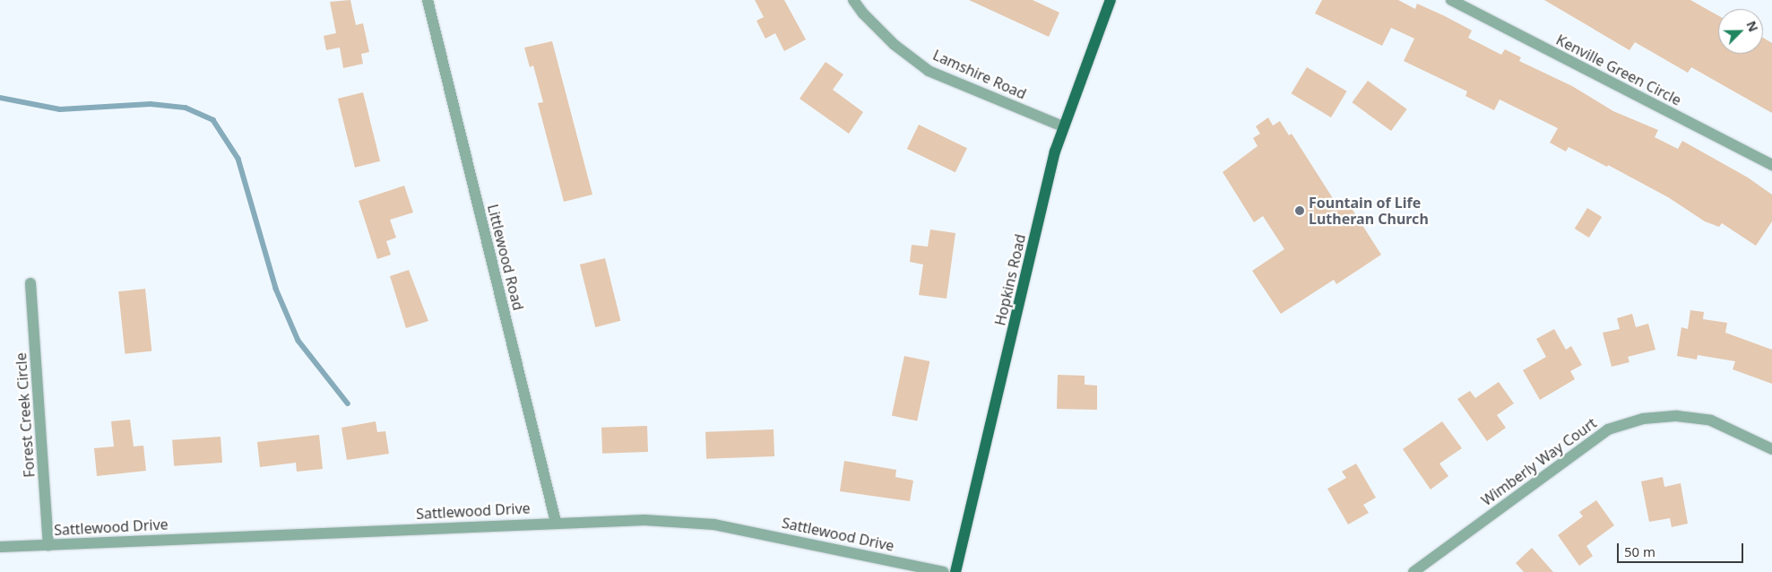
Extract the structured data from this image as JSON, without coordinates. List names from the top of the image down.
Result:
{
  "streets": {
    "main road": ["Hopkins Road"],
    "street": [
      "Kenville Green Circle",
      "Lamshire Road",
      "Littlewood Road",
      "Forest Creek Circle",
      "Wimberly Way Court",
      "Sattlewood Drive"
    ]
  },
  "crossings": [
    ["Lamshire Road", "Hopkins Road"],
    ["Littlewood Road", "Sattlewood Drive"],
    ["Forest Creek Circle", "Sattlewood Drive"]
  ],
  "places": ["Fountain of Life Lutheran Church"],
  "scale_bar": "50 m",
  "north": "top right"
}
